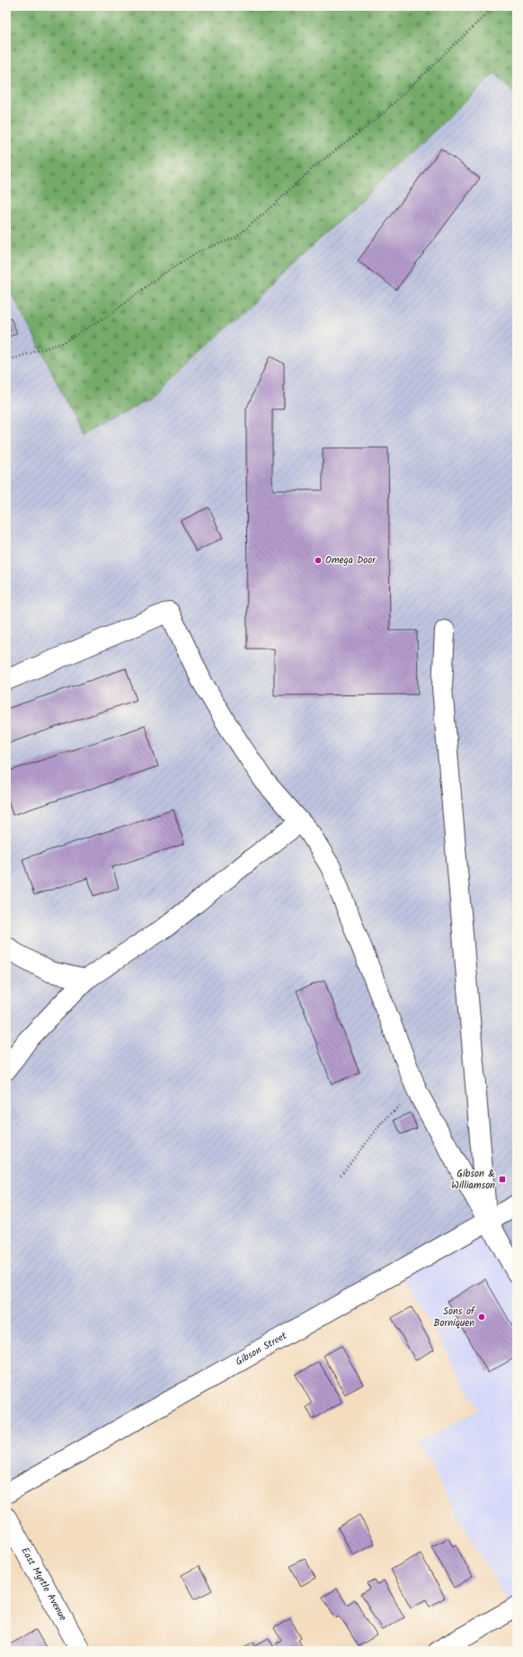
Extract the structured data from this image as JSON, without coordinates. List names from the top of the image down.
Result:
{
  "streets": {
    "street": ["Gibson Street", "East Myrtle Avenue"]
  },
  "places": {
    "other": ["Omega Door", "Sons of Borniquen"],
    "transit": ["Gibson & Williamson"]
  }
}
